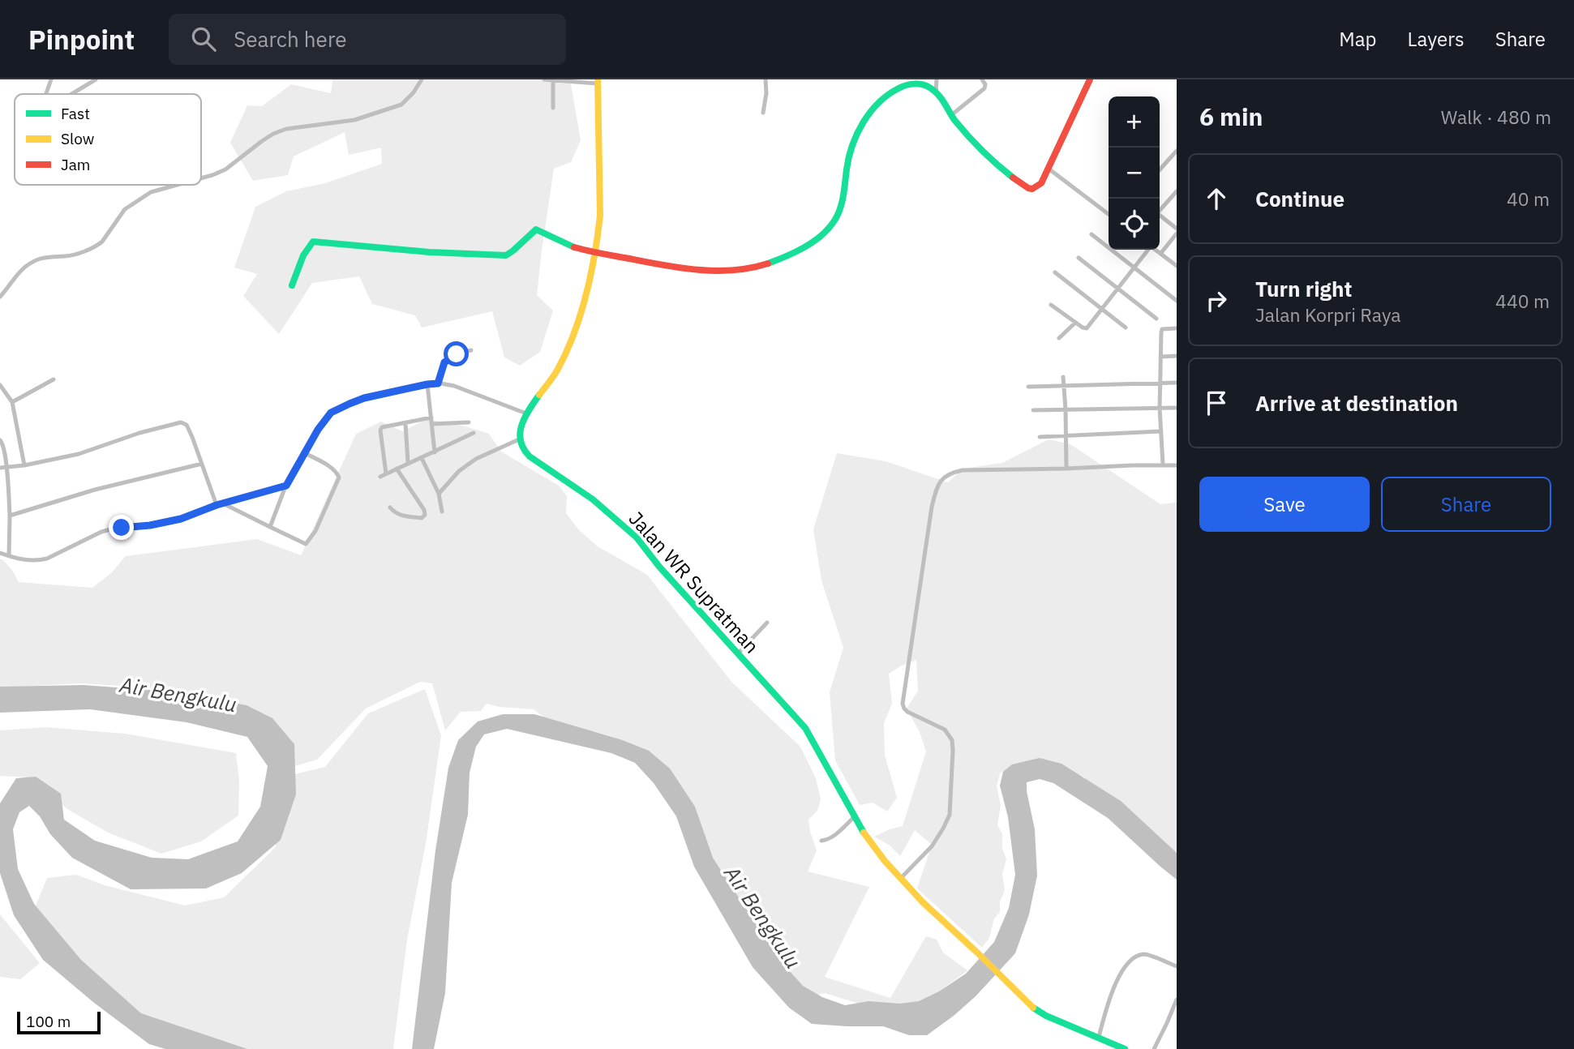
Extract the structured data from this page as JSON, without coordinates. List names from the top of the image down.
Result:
{
  "streets": {
    "main road": ["Jalan WR Supratman"]
  },
  "water": ["Air Bengkulu"],
  "legend": ["Fast", "Slow", "Jam"],
  "scale_bar": "100 m",
  "page": {
    "header": "Pinpoint",
    "search": "Search here",
    "nav": ["Map", "Layers", "Share"],
    "heading": ["6 min", "Walk · 480 m"],
    "map_buttons": ["+", "−"],
    "list": [
      ["Continue", "40 m"],
      ["Turn right", "Jalan Korpri Raya", "440 m"],
      "Arrive at destination"
    ],
    "buttons": ["Save", "Share"],
    "scale": "100 m"
  }
}
